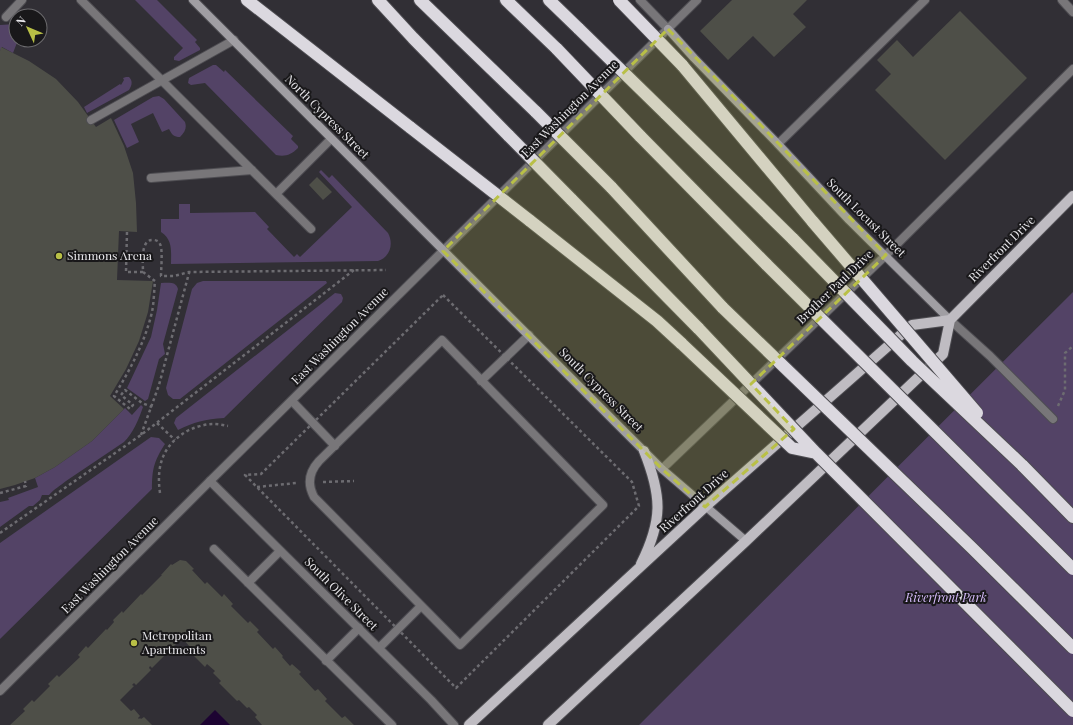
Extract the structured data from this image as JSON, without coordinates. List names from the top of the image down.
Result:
{
  "streets": {
    "main road": [
      "North Cypress Street",
      "South Locust Street",
      "Riverfront Drive",
      "South Cypress Street"
    ],
    "street": ["East Washington Avenue", "Brother Paul Drive", "South Olive Street"]
  },
  "crossings": [
    ["East Washington Avenue", "North Cypress Street"],
    ["East Washington Avenue", "South Locust Street"],
    ["East Washington Avenue", "South Cypress Street"],
    ["East Washington Avenue", "South Olive Street"],
    ["North Cypress Street", "South Cypress Street"],
    ["South Locust Street", "Riverfront Drive"],
    ["South Locust Street", "Brother Paul Drive"],
    ["Riverfront Drive", "South Cypress Street"],
    ["Brother Paul Drive", "South Cypress Street"]
  ],
  "parks": ["Riverfront Park"],
  "places": ["Simmons Arena", "Metropolitan Apartments"],
  "north": "top left"
}
